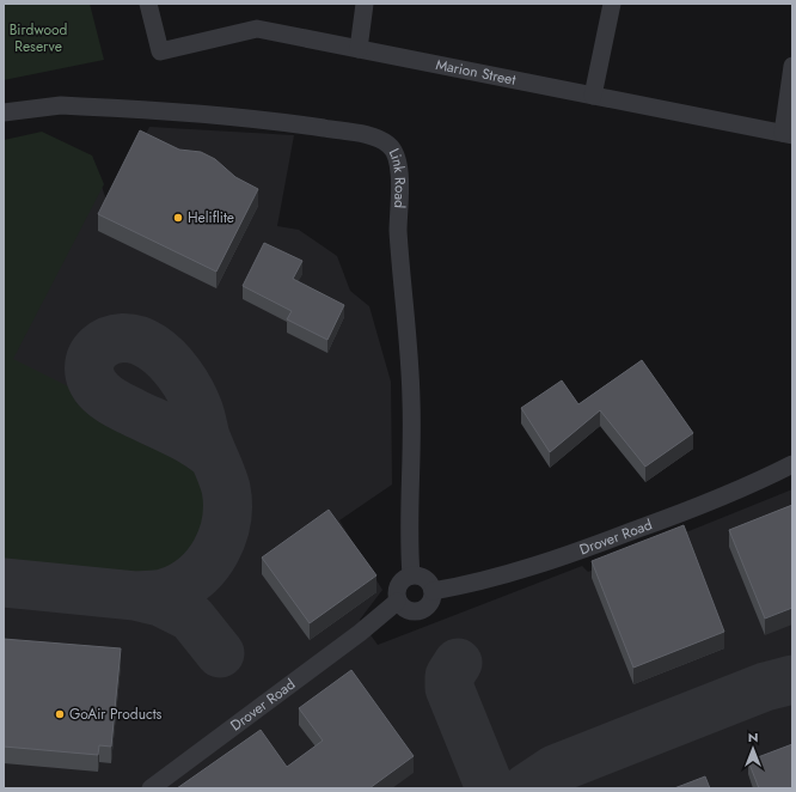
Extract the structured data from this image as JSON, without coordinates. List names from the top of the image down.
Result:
{
  "streets": {
    "street": ["Marion Street", "Link Road", "Drover Road"]
  },
  "crossings": [
    ["Link Road", "Drover Road"]
  ],
  "parks": ["Birdwood Reserve"],
  "places": ["Heliflite", "GoAir Products"],
  "north": "top"
}
